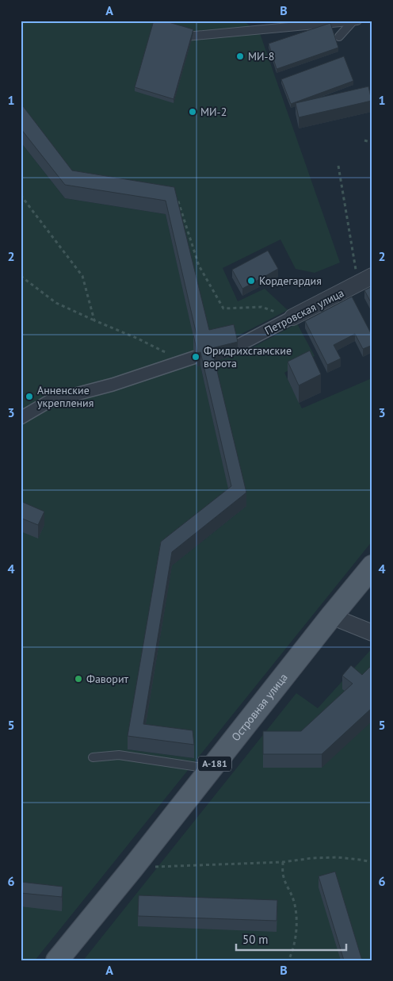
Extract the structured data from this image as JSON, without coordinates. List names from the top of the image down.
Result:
{
  "streets": {
    "main road": ["Островная улица", "А-181"],
    "street": ["Петровская улица"]
  },
  "places": [
    "МИ-8",
    "МИ-2",
    "Кордегардия",
    "Фридрихсгамские ворота",
    "Анненские укрепления",
    "Фаворит"
  ],
  "scale_bar": "50 m",
  "grid": {
    "columns": ["A", "B"],
    "rows": [
      "1",
      "2",
      "3",
      "4",
      "5",
      "6"
    ]
  }
}
